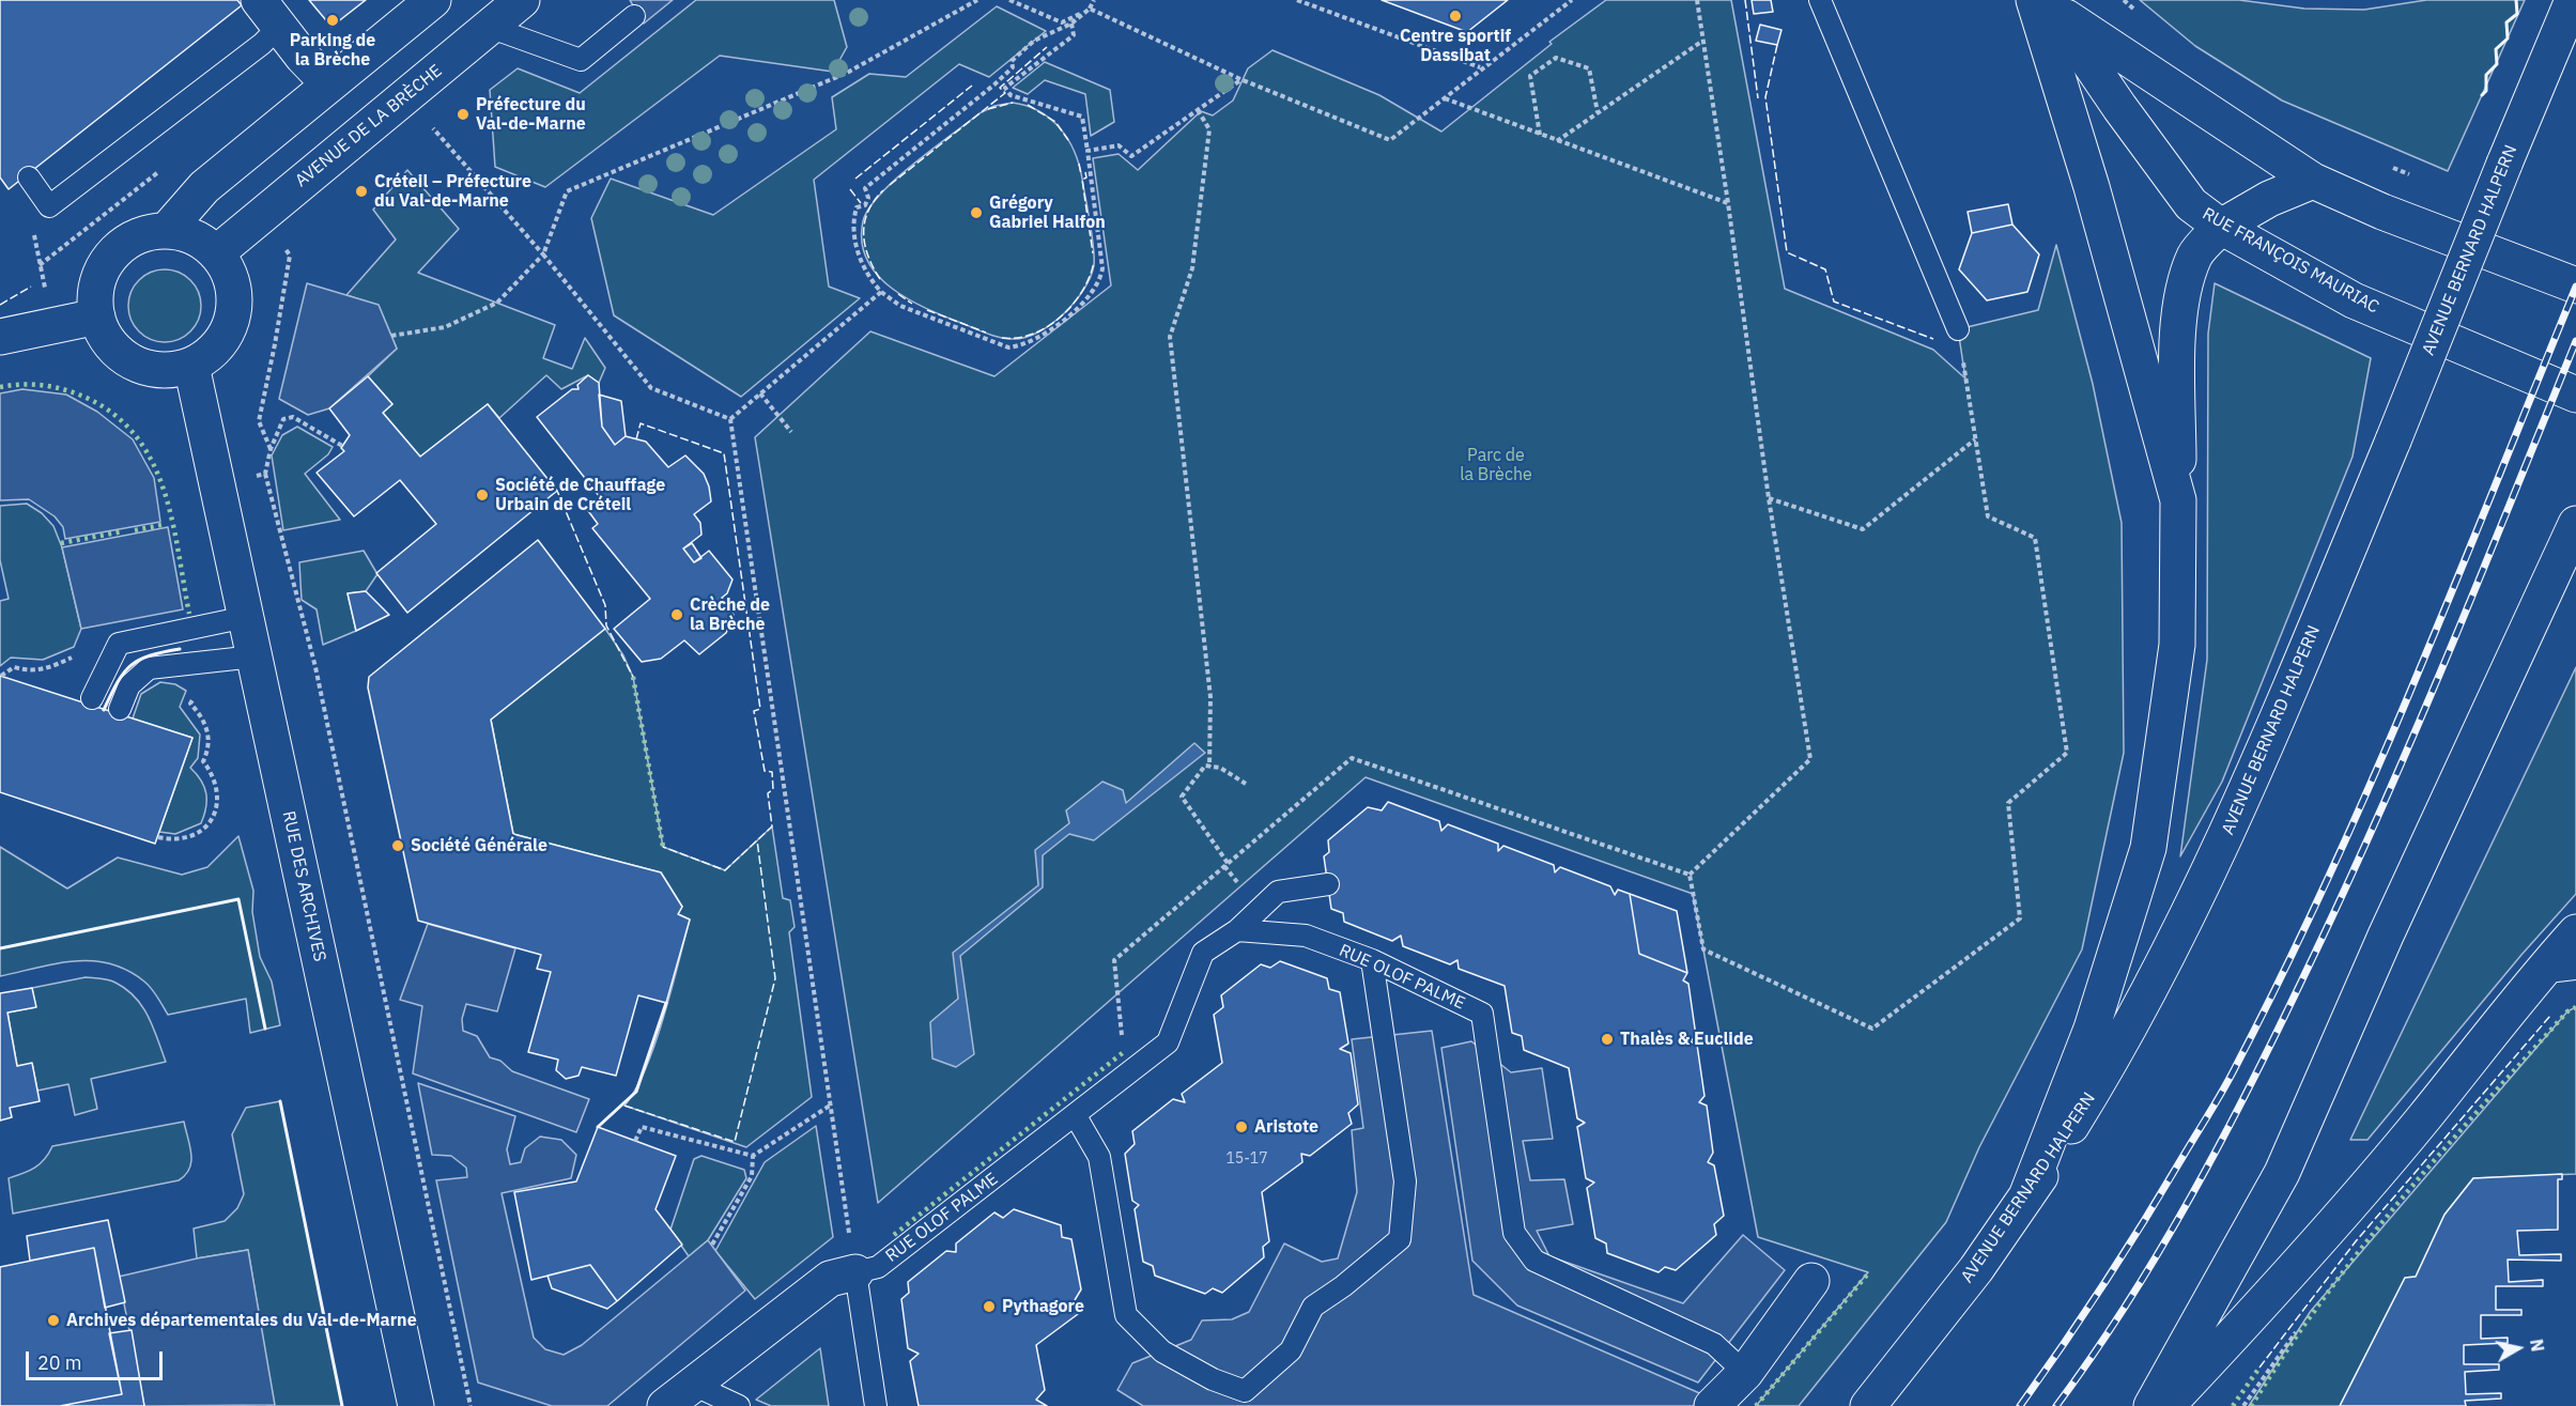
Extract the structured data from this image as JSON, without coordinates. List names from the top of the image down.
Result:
{
  "streets": {
    "main road": [
      "AVENUE DE LA BRÈCHE",
      "AVENUE BERNARD HALPERN",
      "RUE FRANÇOIS MAURIAC",
      "RUE DES ARCHIVES"
    ],
    "lane": ["RUE OLOF PALME"]
  },
  "crossings": [
    ["AVENUE DE LA BRÈCHE", "RUE DES ARCHIVES"]
  ],
  "parks": ["Parc de la Brèche"],
  "places": [
    "Centre sportif Dassibat",
    "Parking de la Brèche",
    "Préfecture du Val-de-Marne",
    "Créteil – Préfecture du Val-de-Marne",
    "Grégory Gabriel Halfon",
    "Société de Chauffage Urbain de Créteil",
    "Crèche de la Brèche",
    "Société Générale",
    "Thalès & Euclide",
    "Aristote",
    "Pythagore",
    "Archives départementales du Val-de-Marne"
  ],
  "house_numbers": ["15-17"],
  "scale_bar": "20 m",
  "north": "right"
}
